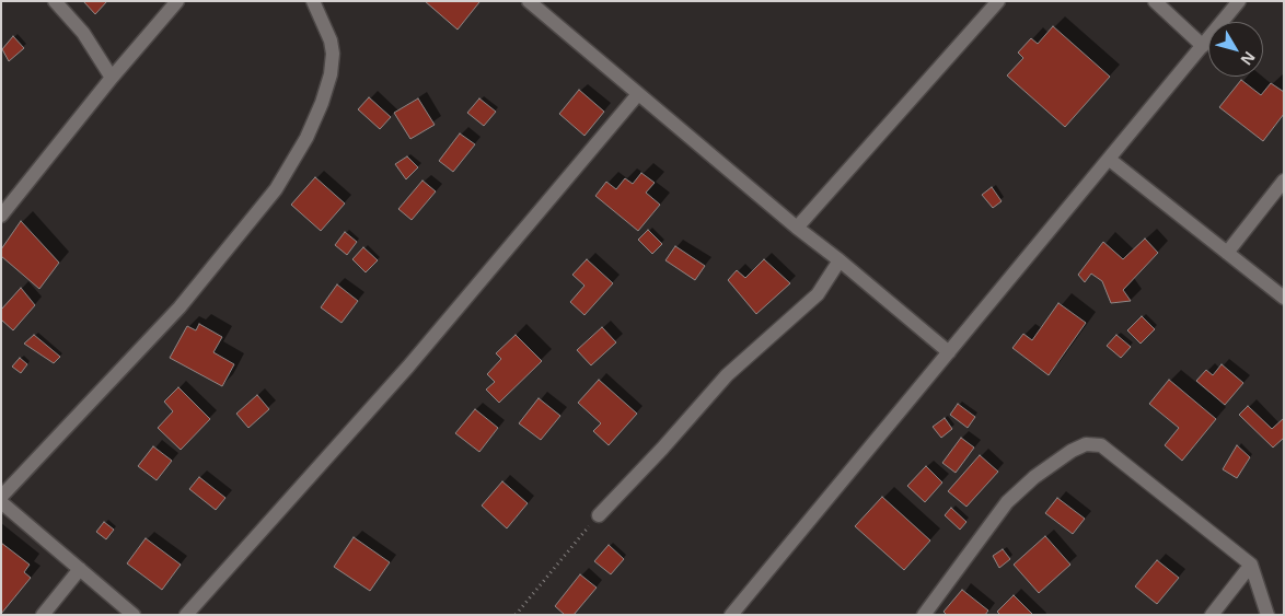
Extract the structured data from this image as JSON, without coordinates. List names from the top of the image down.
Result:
{
  "north": "bottom right"
}
